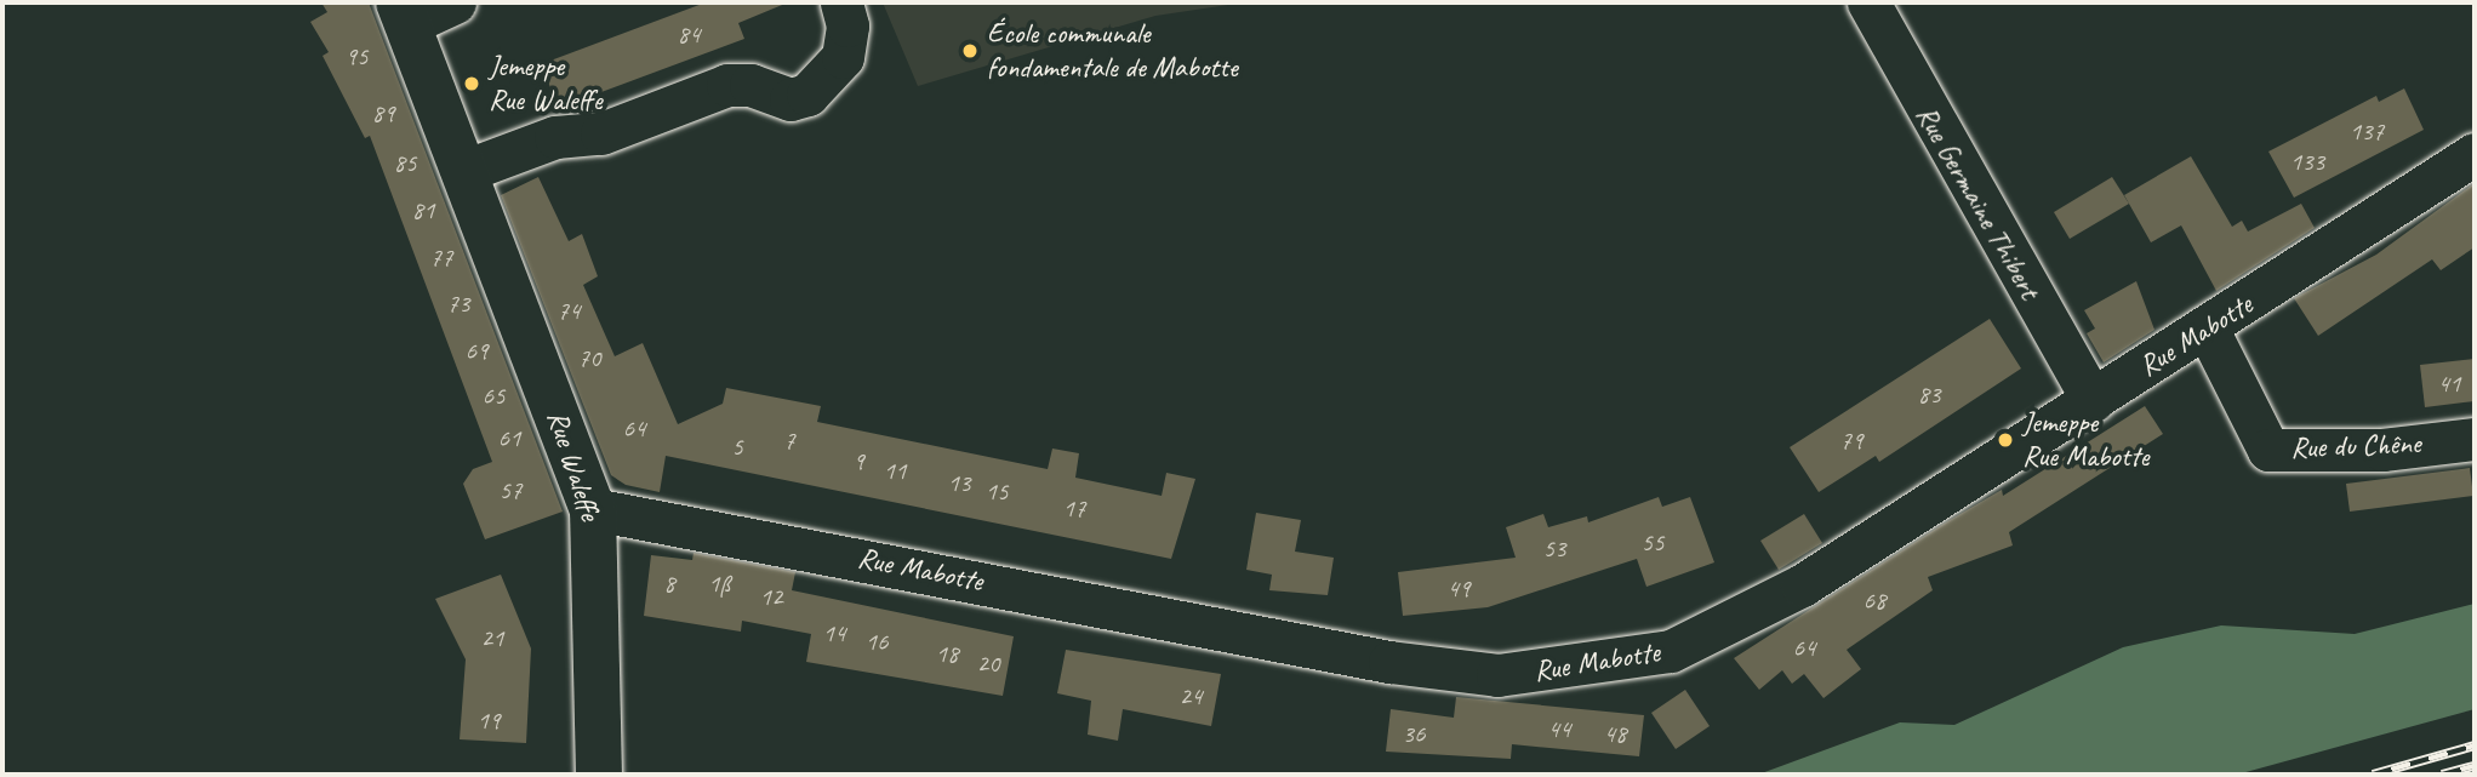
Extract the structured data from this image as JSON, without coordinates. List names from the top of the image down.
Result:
{
  "streets": {
    "street": [
      "Rue Germaine Thibert",
      "Rue Mabotte",
      "Rue du Chêne",
      "Rue Waleffe"
    ]
  },
  "crossings": [
    ["Rue Germaine Thibert", "Rue Mabotte"],
    ["Rue Mabotte", "Rue du Chêne"],
    ["Rue Mabotte", "Rue Waleffe"]
  ],
  "places": ["École communale fondamentale de Mabotte", "Jemeppe Rue Waleffe", "Jemeppe Rue Mabotte"],
  "house_numbers": [
    "84",
    "95",
    "89",
    "137",
    "133",
    "85",
    "81",
    "77",
    "73",
    "74",
    "69",
    "70",
    "41",
    "83",
    "65",
    "64",
    "61",
    "7",
    "79",
    "5",
    "9",
    "11",
    "13",
    "57",
    "15",
    "17",
    "55",
    "53",
    "8",
    "1ß",
    "49",
    "12",
    "68",
    "14",
    "21",
    "16",
    "64",
    "18",
    "20",
    "24",
    "19",
    "44",
    "36",
    "48"
  ]
}
